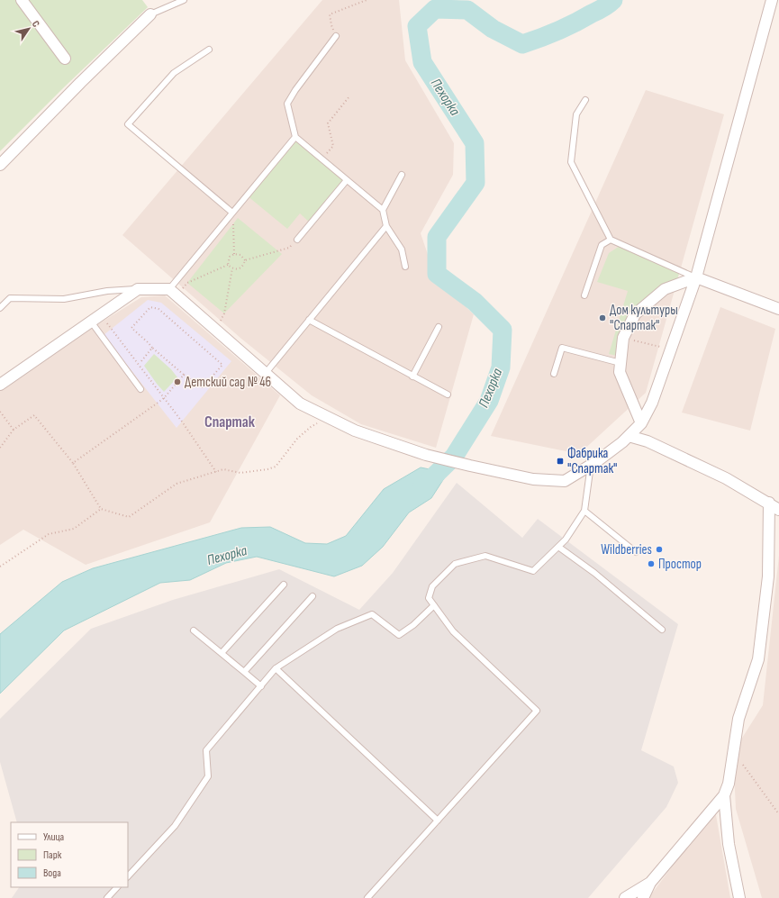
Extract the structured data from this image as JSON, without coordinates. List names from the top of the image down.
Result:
{
  "districts": ["Спартак"],
  "water": ["Пехорка"],
  "places": {
    "other": [
      "Дом культуры \"Спартак\"",
      "Детский сад № 46",
      "Wildberries",
      "Простор"
    ],
    "transit": ["Фабрика \"Спартак\""]
  },
  "legend": ["Улица", "Парк", "Вода"],
  "north": "top right"
}
